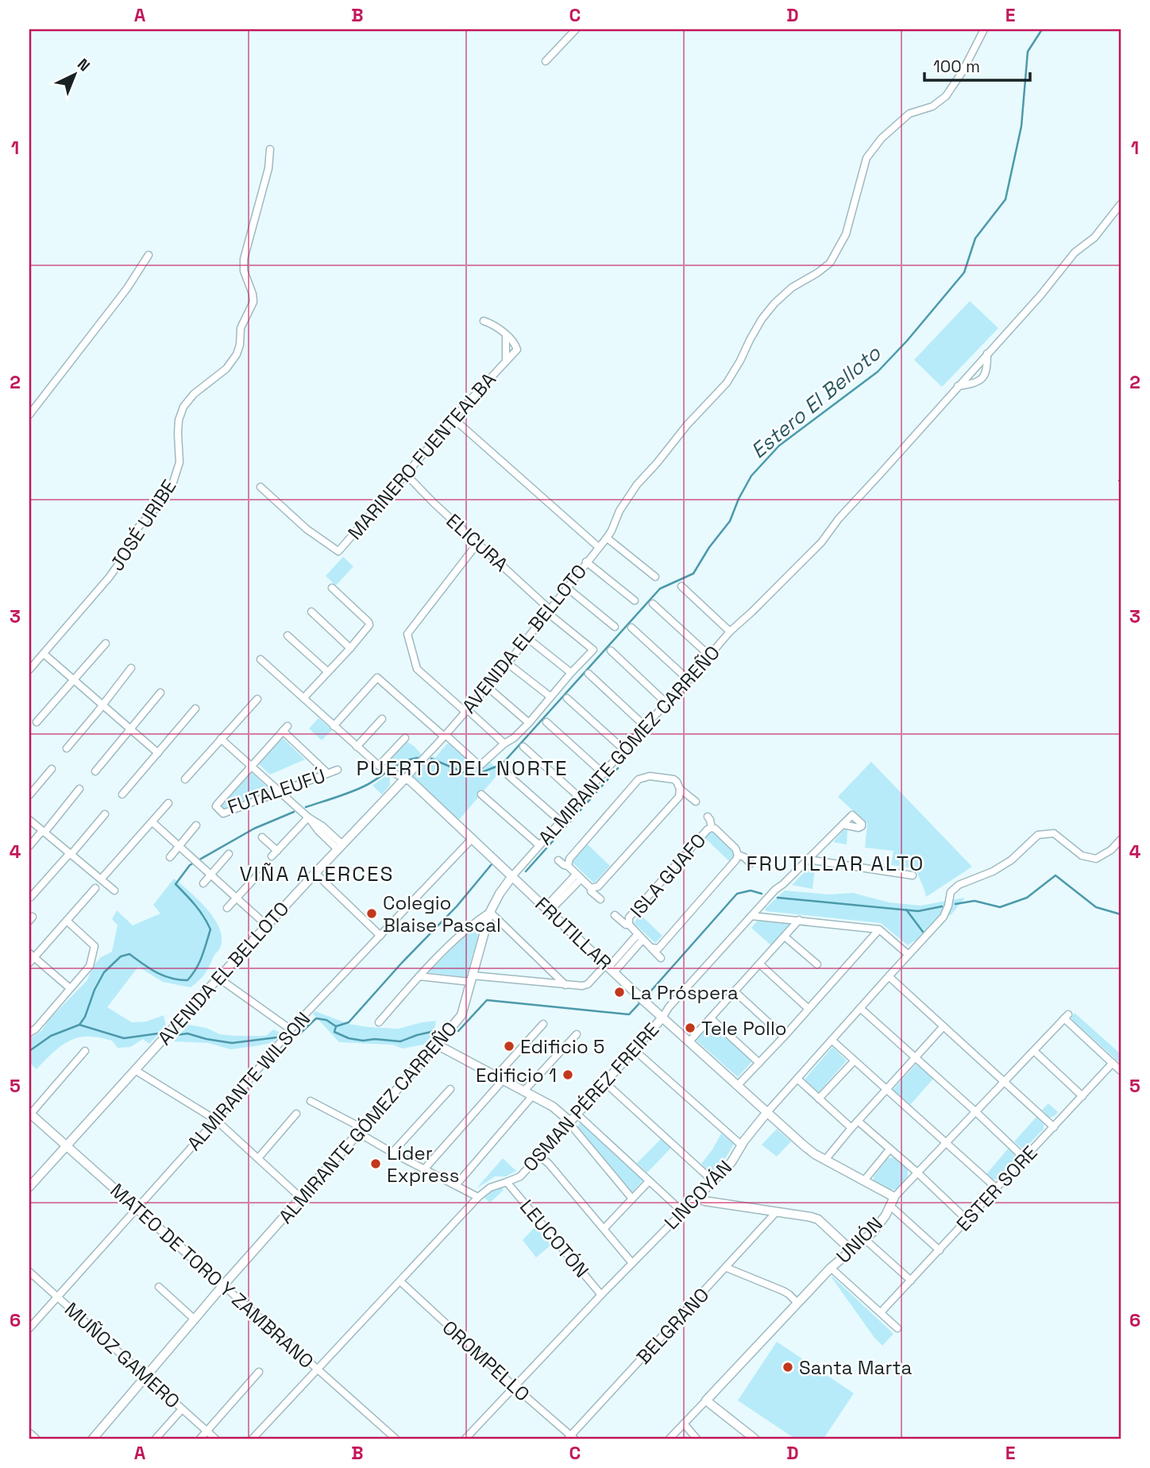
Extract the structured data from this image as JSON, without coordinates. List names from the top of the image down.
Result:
{
  "streets": {
    "street": [
      "MARINERO FUENTEALBA",
      "JOSÉ URIBE",
      "ELICURA",
      "AVENIDA EL BELLOTO",
      "ALMIRANTE GÓMEZ CARREÑO",
      "FUTALEUFÚ",
      "ISLA GUAFO",
      "FRUTILLAR",
      "ALMIRANTE WILSON",
      "OSMAN PÉREZ FREIRE",
      "ESTER SORE",
      "LINCOYÁN",
      "LEUCOTÓN",
      "UNIÓN",
      "MATEO DE TORO Y ZAMBRANO",
      "BELGRANO",
      "MUÑOZ GAMERO",
      "OROMPELLO"
    ]
  },
  "crossings": [
    ["MARINERO FUENTEALBA", "ELICURA"],
    ["ELICURA", "AVENIDA EL BELLOTO"],
    ["AVENIDA EL BELLOTO", "FRUTILLAR"],
    ["AVENIDA EL BELLOTO", "MATEO DE TORO Y ZAMBRANO"],
    ["ALMIRANTE GÓMEZ CARREÑO", "FRUTILLAR"],
    ["ALMIRANTE GÓMEZ CARREÑO", "MATEO DE TORO Y ZAMBRANO"],
    ["ALMIRANTE GÓMEZ CARREÑO", "MUÑOZ GAMERO"],
    ["FRUTILLAR", "ALMIRANTE WILSON"],
    ["FRUTILLAR", "OSMAN PÉREZ FREIRE"],
    ["FRUTILLAR", "LINCOYÁN"],
    ["FRUTILLAR", "UNIÓN"],
    ["ALMIRANTE WILSON", "MATEO DE TORO Y ZAMBRANO"],
    ["ALMIRANTE WILSON", "MUÑOZ GAMERO"],
    ["OSMAN PÉREZ FREIRE", "LEUCOTÓN"],
    ["OSMAN PÉREZ FREIRE", "MATEO DE TORO Y ZAMBRANO"],
    ["OSMAN PÉREZ FREIRE", "OROMPELLO"],
    ["ESTER SORE", "UNIÓN"],
    ["LINCOYÁN", "LEUCOTÓN"],
    ["LINCOYÁN", "OROMPELLO"],
    ["BELGRANO", "OROMPELLO"]
  ],
  "districts": ["PUERTO DEL NORTE", "FRUTILLAR ALTO", "VIÑA ALERCES"],
  "water": ["Estero El Belloto"],
  "places": [
    "Colegio Blaise Pascal",
    "La Próspera",
    "Tele Pollo",
    "Edificio 5",
    "Edificio 1",
    "Líder Express",
    "Santa Marta"
  ],
  "scale_bar": "100 m",
  "north": "top right",
  "grid": {
    "columns": [
      "A",
      "B",
      "C",
      "D",
      "E"
    ],
    "rows": [
      "1",
      "2",
      "3",
      "4",
      "5",
      "6"
    ]
  }
}
